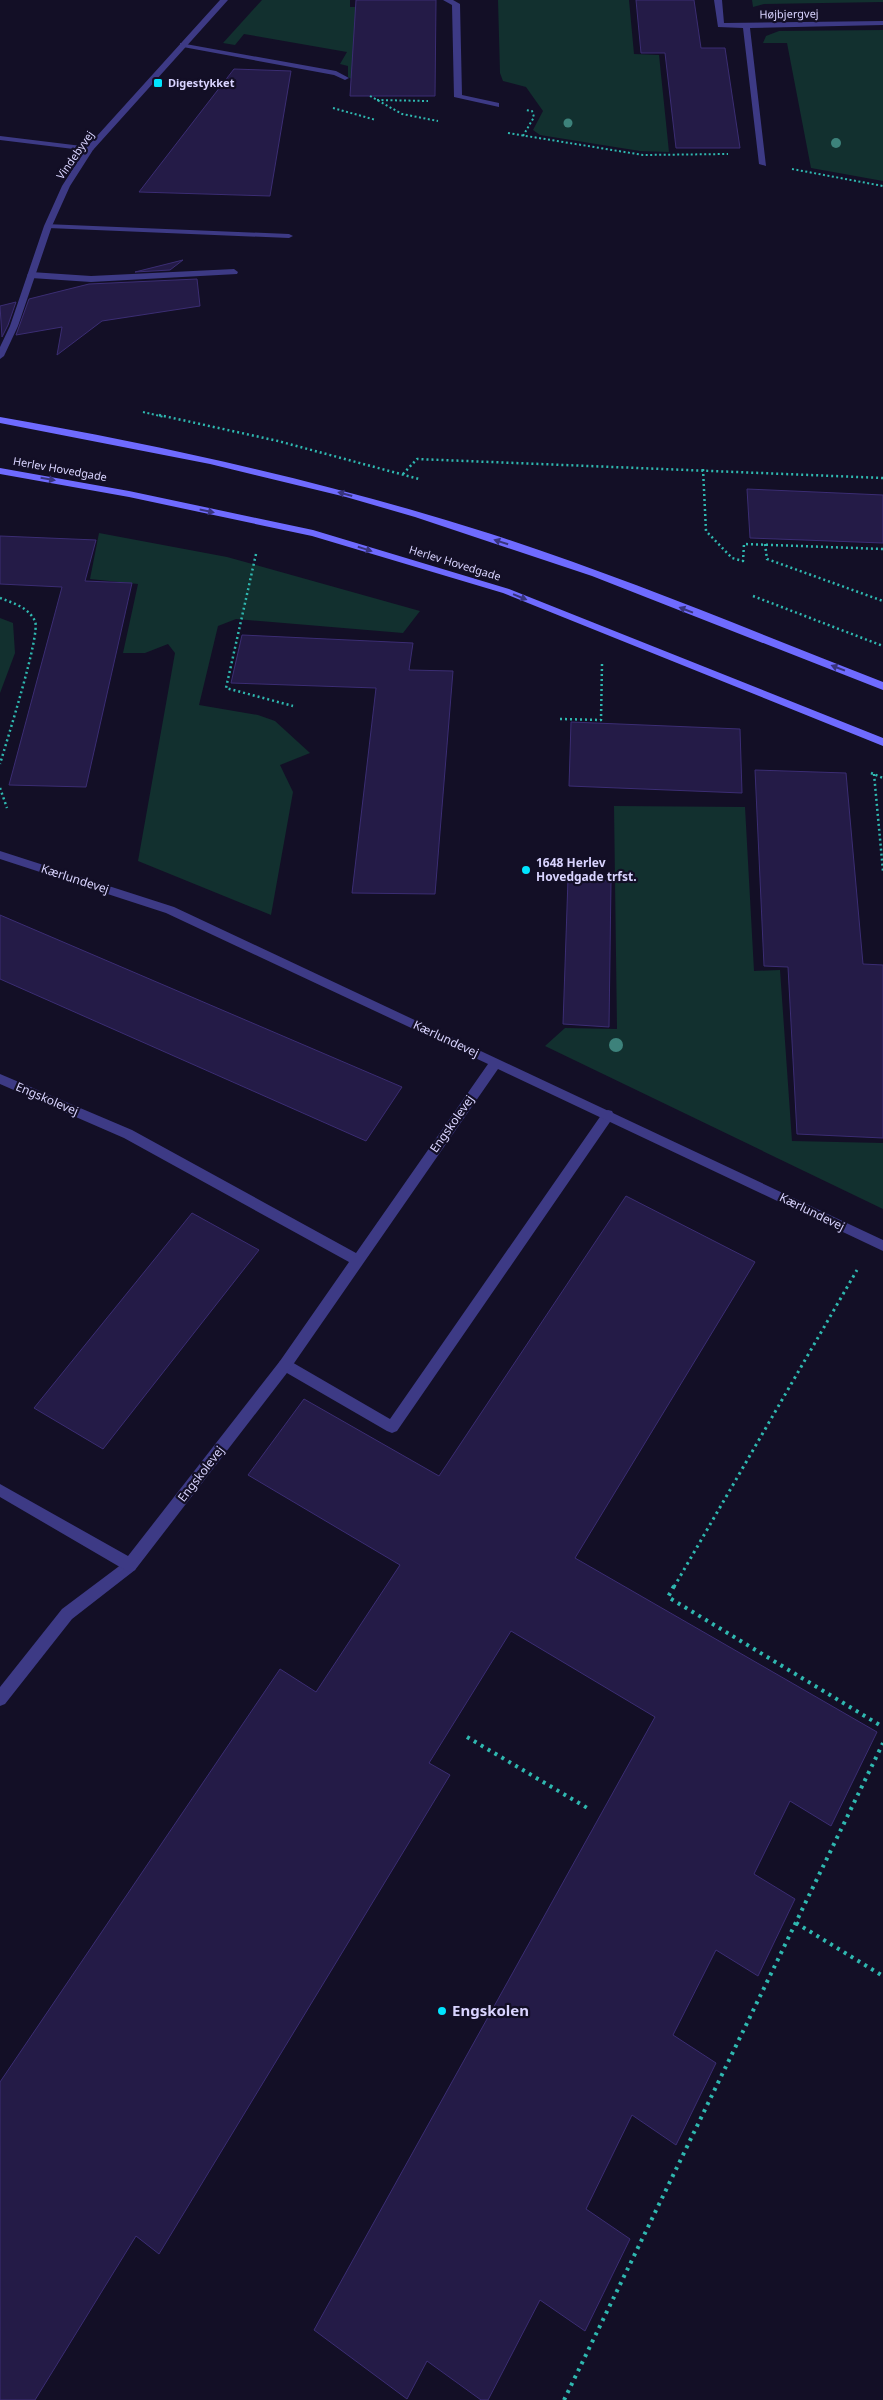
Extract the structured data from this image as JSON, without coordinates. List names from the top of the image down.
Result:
{
  "streets": {
    "main road": ["Herlev Hovedgade"],
    "street": [
      "Højbjergvej",
      "Vindebyvej",
      "Kærlundevej",
      "Engskolevej"
    ]
  },
  "crossings": [
    ["Kærlundevej", "Engskolevej"]
  ],
  "places": {
    "transit": ["Digestykket"],
    "other": ["1648 Herlev Hovedgade trfst.", "Engskolen"]
  }
}
